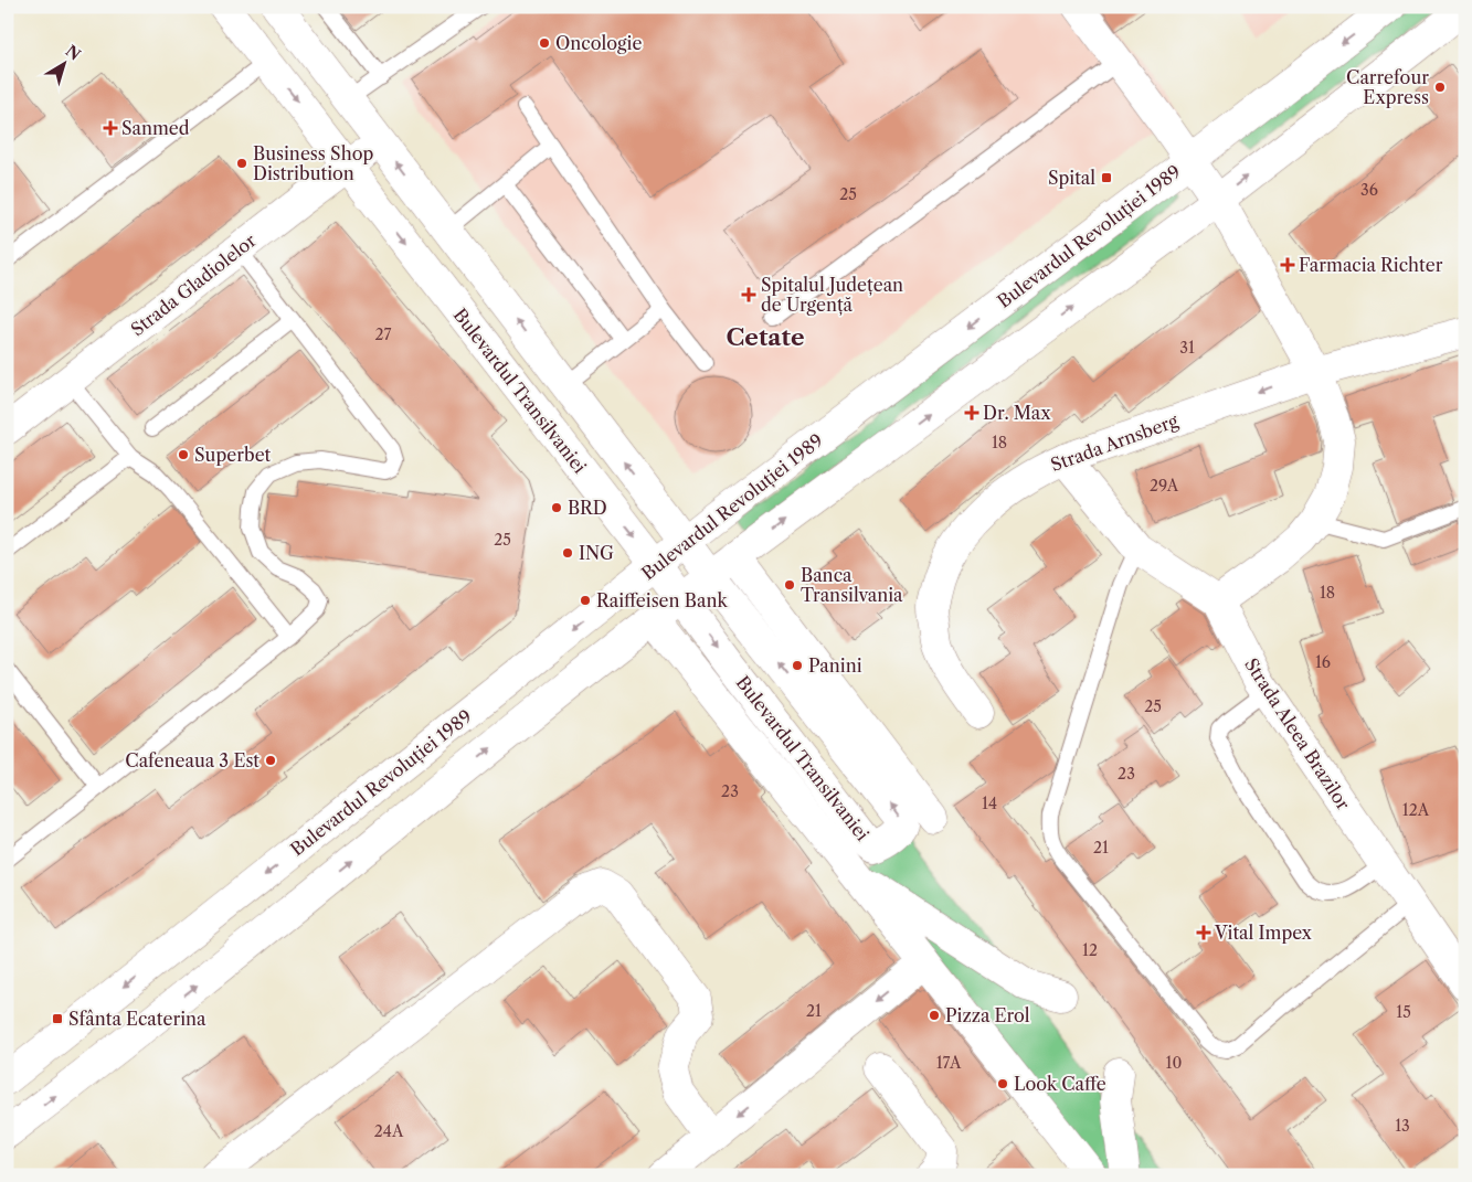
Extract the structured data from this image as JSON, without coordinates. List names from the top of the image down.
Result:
{
  "streets": {
    "street": [
      "Bulevardul Revoluției 1989",
      "Strada Gladiolelor",
      "Bulevardul Transilvaniei",
      "Strada Arnsberg",
      "Strada Aleea Brazilor"
    ]
  },
  "crossings": [
    ["Bulevardul Revoluției 1989", "Bulevardul Transilvaniei"],
    ["Strada Gladiolelor", "Bulevardul Transilvaniei"],
    ["Strada Arnsberg", "Strada Aleea Brazilor"]
  ],
  "districts": ["Cetate"],
  "places": {
    "other": [
      "Oncologie",
      "Carrefour Express",
      "Business Shop Distribution",
      "Superbet",
      "BRD",
      "ING",
      "Banca Transilvania",
      "Raiffeisen Bank",
      "Panini",
      "Cafeneaua 3 Est",
      "Pizza Erol",
      "Look Caffe"
    ],
    "health": [
      "Sanmed",
      "Farmacia Richter",
      "Spitalul Județean de Urgență",
      "Dr. Max",
      "Vital Impex"
    ],
    "transit": ["Spital", "Sfânta Ecaterina"]
  },
  "house_numbers": [
    "36",
    "25",
    "27",
    "31",
    "18",
    "29A",
    "25",
    "18",
    "16",
    "25",
    "23",
    "23",
    "14",
    "12A",
    "21",
    "12",
    "21",
    "15",
    "17A",
    "10",
    "13",
    "24A"
  ],
  "north": "top right"
}
